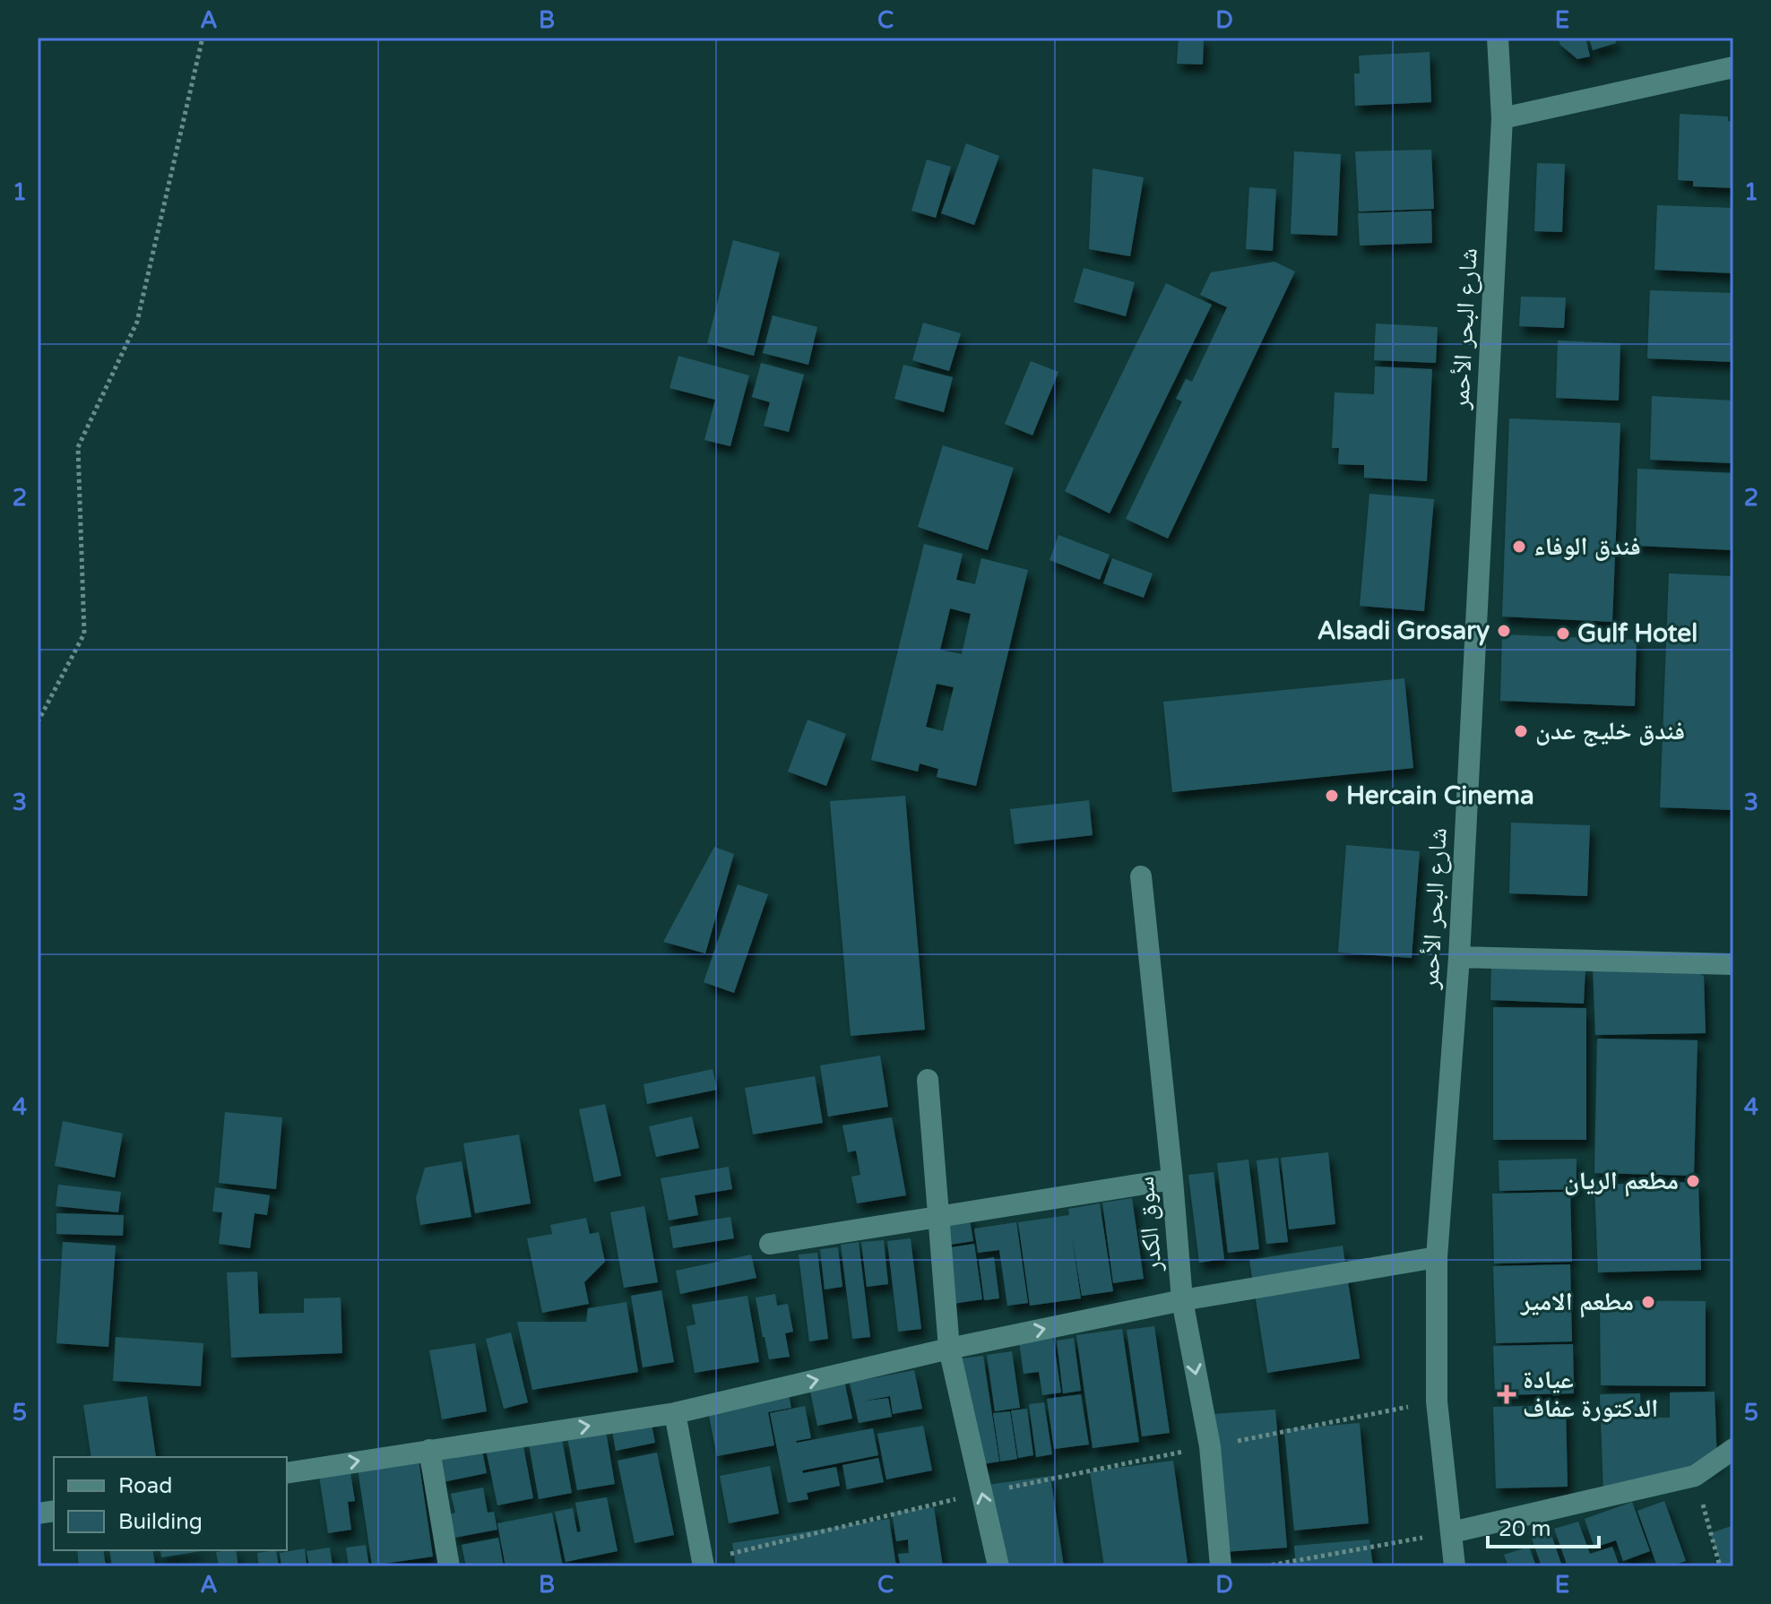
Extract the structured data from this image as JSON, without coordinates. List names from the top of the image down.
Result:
{
  "streets": {
    "street": ["شارع البحر الأحمر", "سوق الكدر"]
  },
  "places": {
    "other": [
      "فندق الوفاء",
      "Alsadi Grosary",
      "Gulf Hotel",
      "فندق خليج عدن",
      "Hercain Cinema",
      "مطعم الريان",
      "مطعم الامير"
    ],
    "health": ["عيادة الدكتورة عفاف"]
  },
  "legend": ["Road", "Building"],
  "scale_bar": "20 m",
  "grid": {
    "columns": [
      "A",
      "B",
      "C",
      "D",
      "E"
    ],
    "rows": [
      "1",
      "2",
      "3",
      "4",
      "5"
    ]
  }
}
